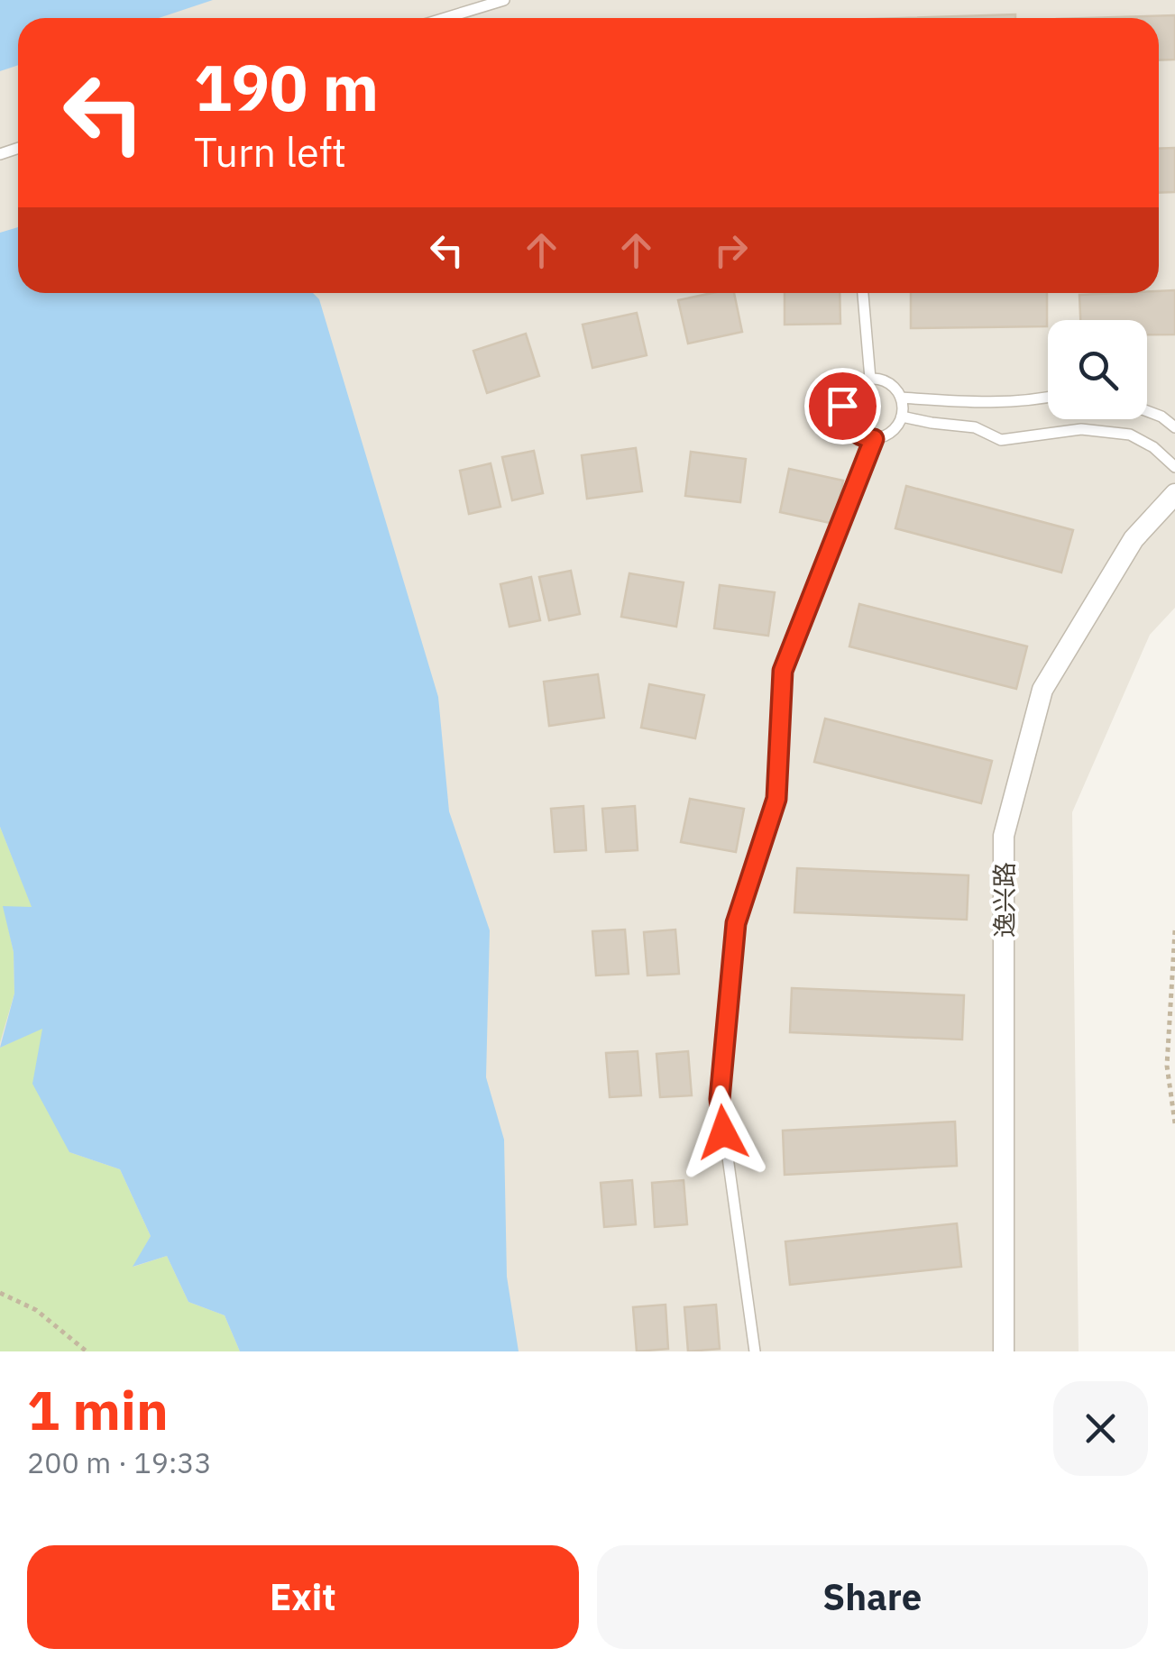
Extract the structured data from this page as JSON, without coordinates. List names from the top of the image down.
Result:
{
  "streets": {
    "street": ["逸兴路"]
  },
  "page": {
    "turn": ["190 m", "Turn left"],
    "heading": ["1 min", "200 m · 19:33"],
    "buttons": ["Exit", "Share"]
  }
}
